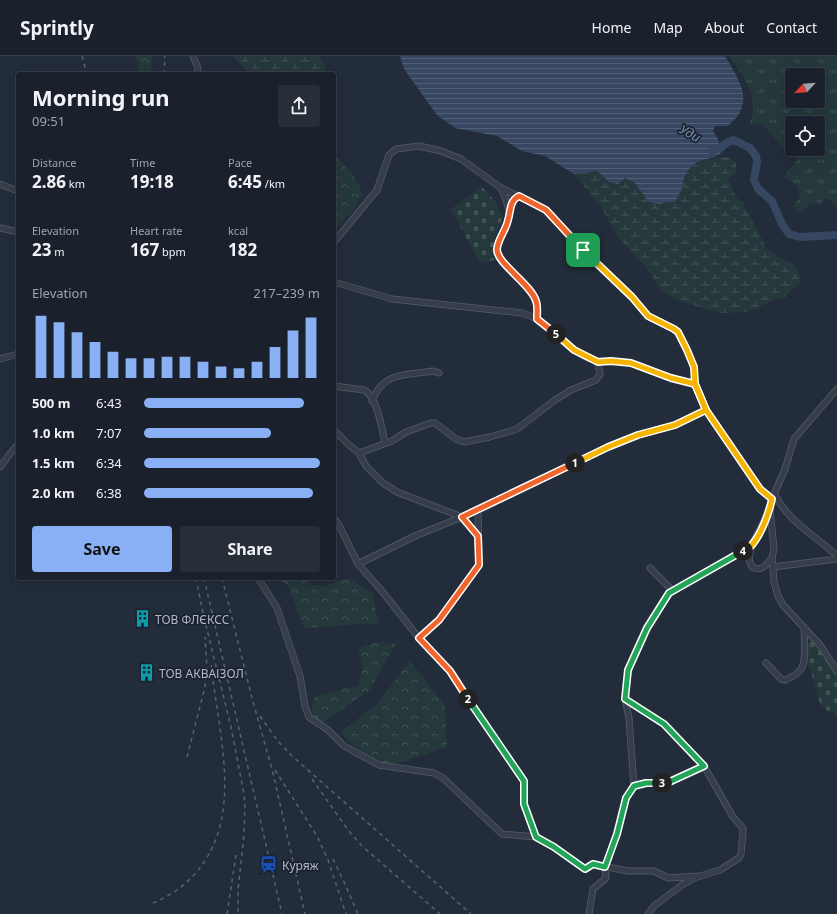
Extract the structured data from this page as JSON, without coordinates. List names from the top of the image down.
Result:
{
  "water": ["Уди"],
  "places": {
    "building": ["ТОВ ФЛЄКСС", "ТОВ АКВАІЗОЛ"],
    "station": ["Куряж"]
  },
  "north": "bottom left",
  "page": {
    "header": "Sprintly",
    "nav": [
      "Home",
      "Map",
      "About",
      "Contact"
    ],
    "heading": ["Morning run", "09:51"],
    "stats": [
      ["Distance", "2.86 km"],
      ["Time", "19:18"],
      ["Pace", "6:45 /km"],
      ["Elevation", "23 m"],
      ["Heart rate", "167 bpm"],
      ["kcal", "182"]
    ],
    "chart": ["Elevation", "217–239 m"],
    "pins": [
      "5",
      "1",
      "4",
      "2",
      "3"
    ],
    "list": [
      {
        "name": "500 m",
        "note": "6:43"
      },
      {
        "name": "1.0 km",
        "note": "7:07"
      },
      {
        "name": "1.5 km",
        "note": "6:34"
      },
      {
        "name": "2.0 km",
        "note": "6:38"
      }
    ],
    "buttons": ["Save", "Share"]
  }
}
